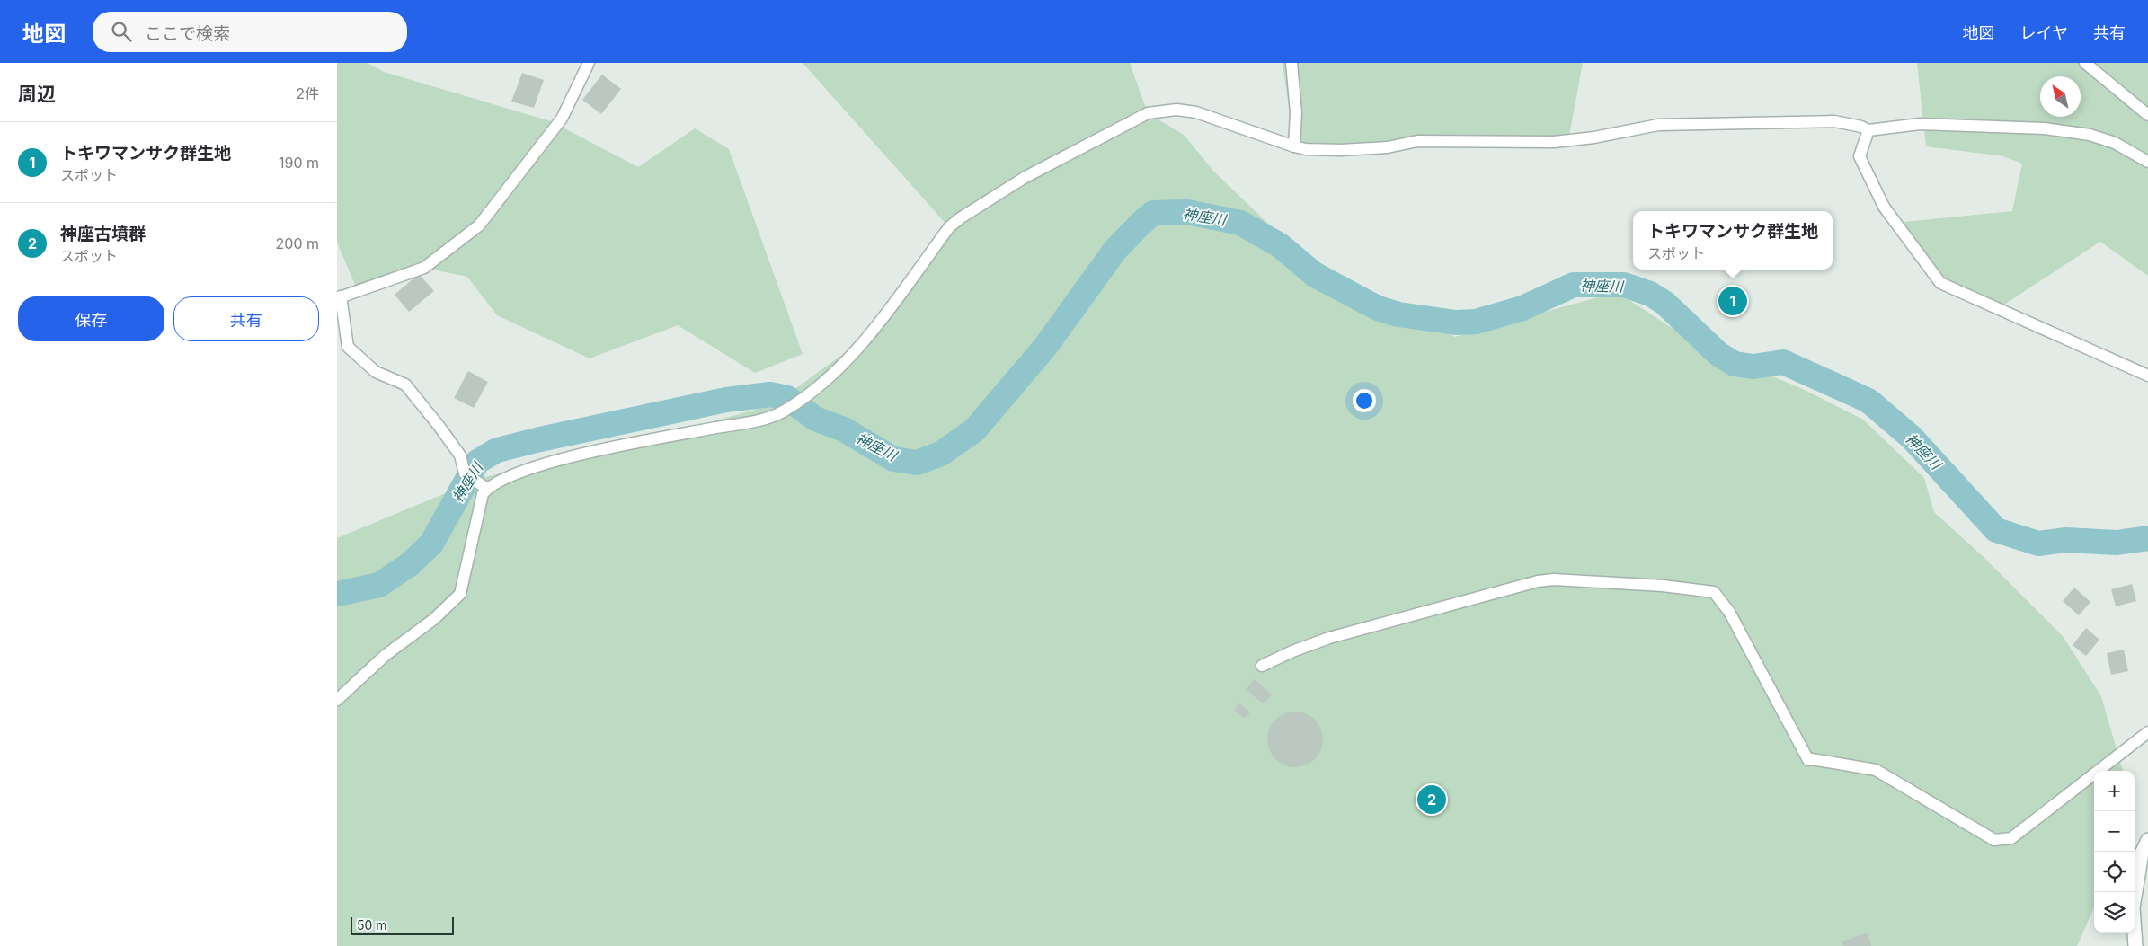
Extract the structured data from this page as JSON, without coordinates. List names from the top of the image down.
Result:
{
  "water": ["神座川"],
  "scale_bar": "50 m",
  "north": "top left",
  "page": {
    "header": "地図",
    "search": "ここで検索",
    "nav": ["地図", "レイヤ", "共有"],
    "heading": ["周辺", "2件"],
    "list": [
      {
        "mark": "1",
        "name": "トキワマンサク群生地",
        "note": "スポット",
        "value": "190 m"
      },
      {
        "mark": "2",
        "name": "神座古墳群",
        "note": "スポット",
        "value": "200 m"
      }
    ],
    "popup": ["トキワマンサク群生地", "スポット"],
    "buttons": ["保存", "共有"],
    "pins": ["1", "2"],
    "map_buttons": ["+", "−"],
    "scale": "50 m"
  }
}
